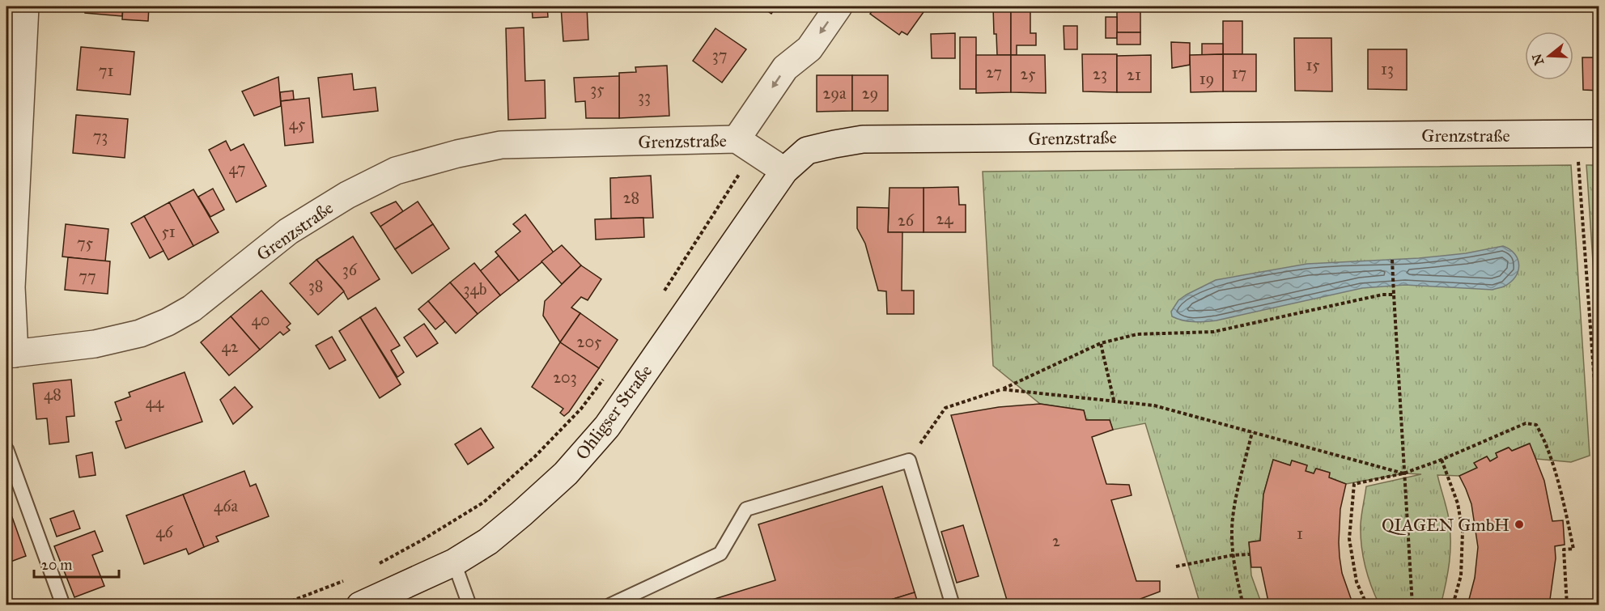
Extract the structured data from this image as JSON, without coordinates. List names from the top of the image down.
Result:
{
  "streets": {
    "main road": ["Grenzstraße", "Ohligser Straße"]
  },
  "crossings": [
    ["Grenzstraße", "Ohligser Straße"]
  ],
  "places": ["QIAGEN GmbH"],
  "house_numbers": [
    "37",
    "15",
    "13",
    "71",
    "27",
    "17",
    "25",
    "23",
    "21",
    "19",
    "35",
    "29a",
    "29",
    "33",
    "45",
    "73",
    "47",
    "28",
    "24",
    "26",
    "51",
    "75",
    "36",
    "77",
    "38",
    "34b",
    "40",
    "205",
    "42",
    "203",
    "48",
    "44",
    "46a",
    "46",
    "1",
    "2"
  ],
  "scale_bar": "20 m",
  "north": "left"
}
